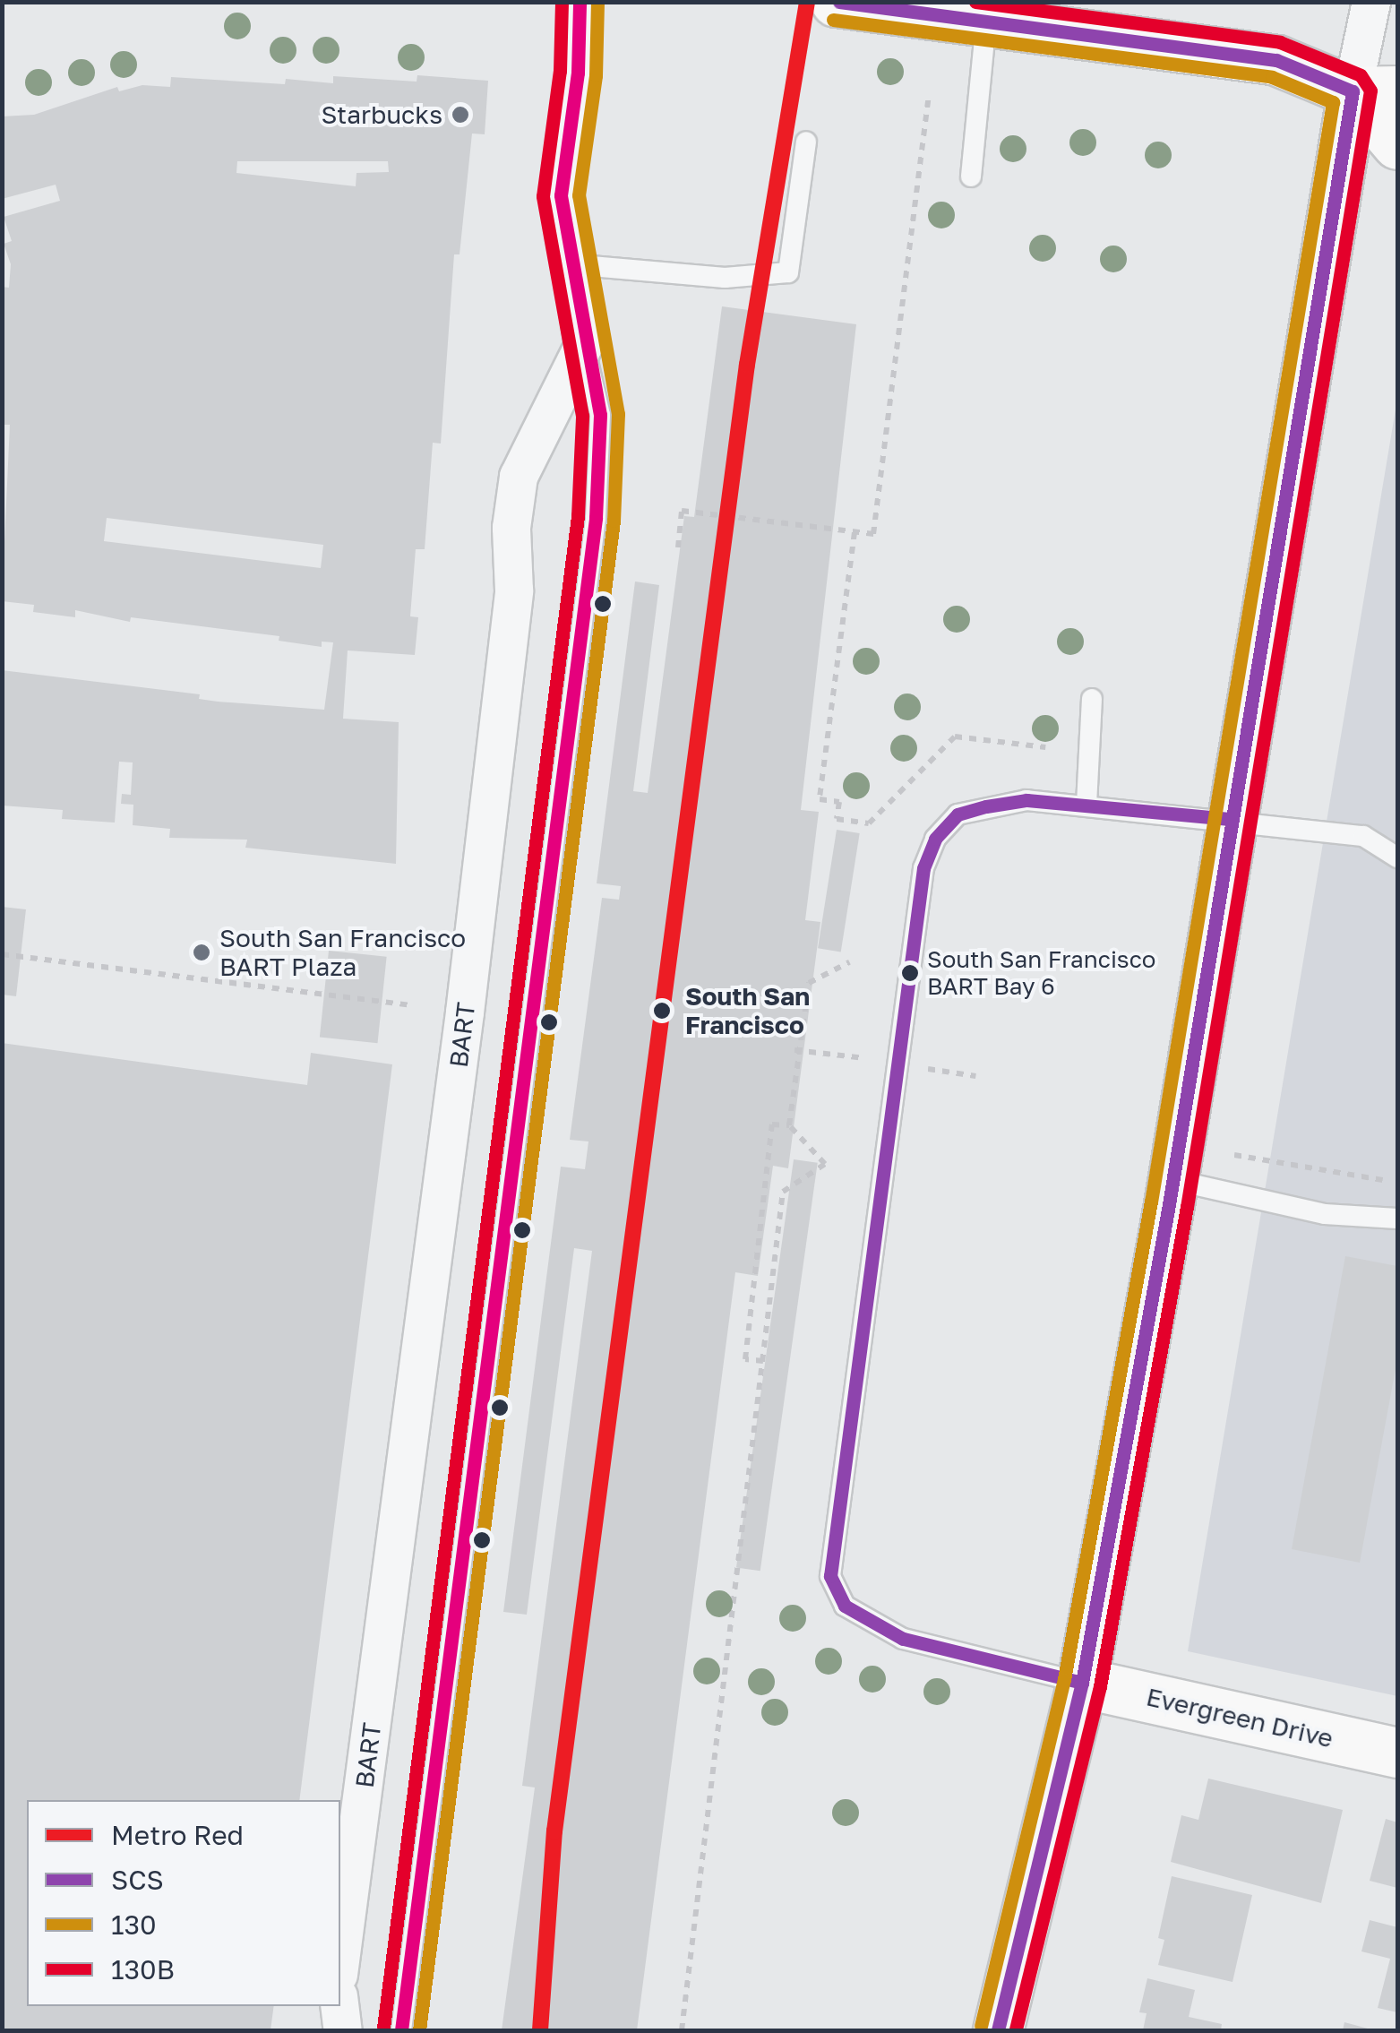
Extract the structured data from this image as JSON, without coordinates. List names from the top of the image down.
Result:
{
  "streets": {
    "main road": ["Evergreen Drive"],
    "street": ["BART"]
  },
  "places": [
    "Starbucks",
    "South San Francisco BART Plaza",
    "South San Francisco BART Bay 6",
    "South San Francisco"
  ],
  "lines": [
    "metro line Red",
    "transit line SCS",
    "transit line 130B",
    "transit line 130"
  ],
  "legend": [
    "Metro Red",
    "SCS",
    "130",
    "130B"
  ]
}
